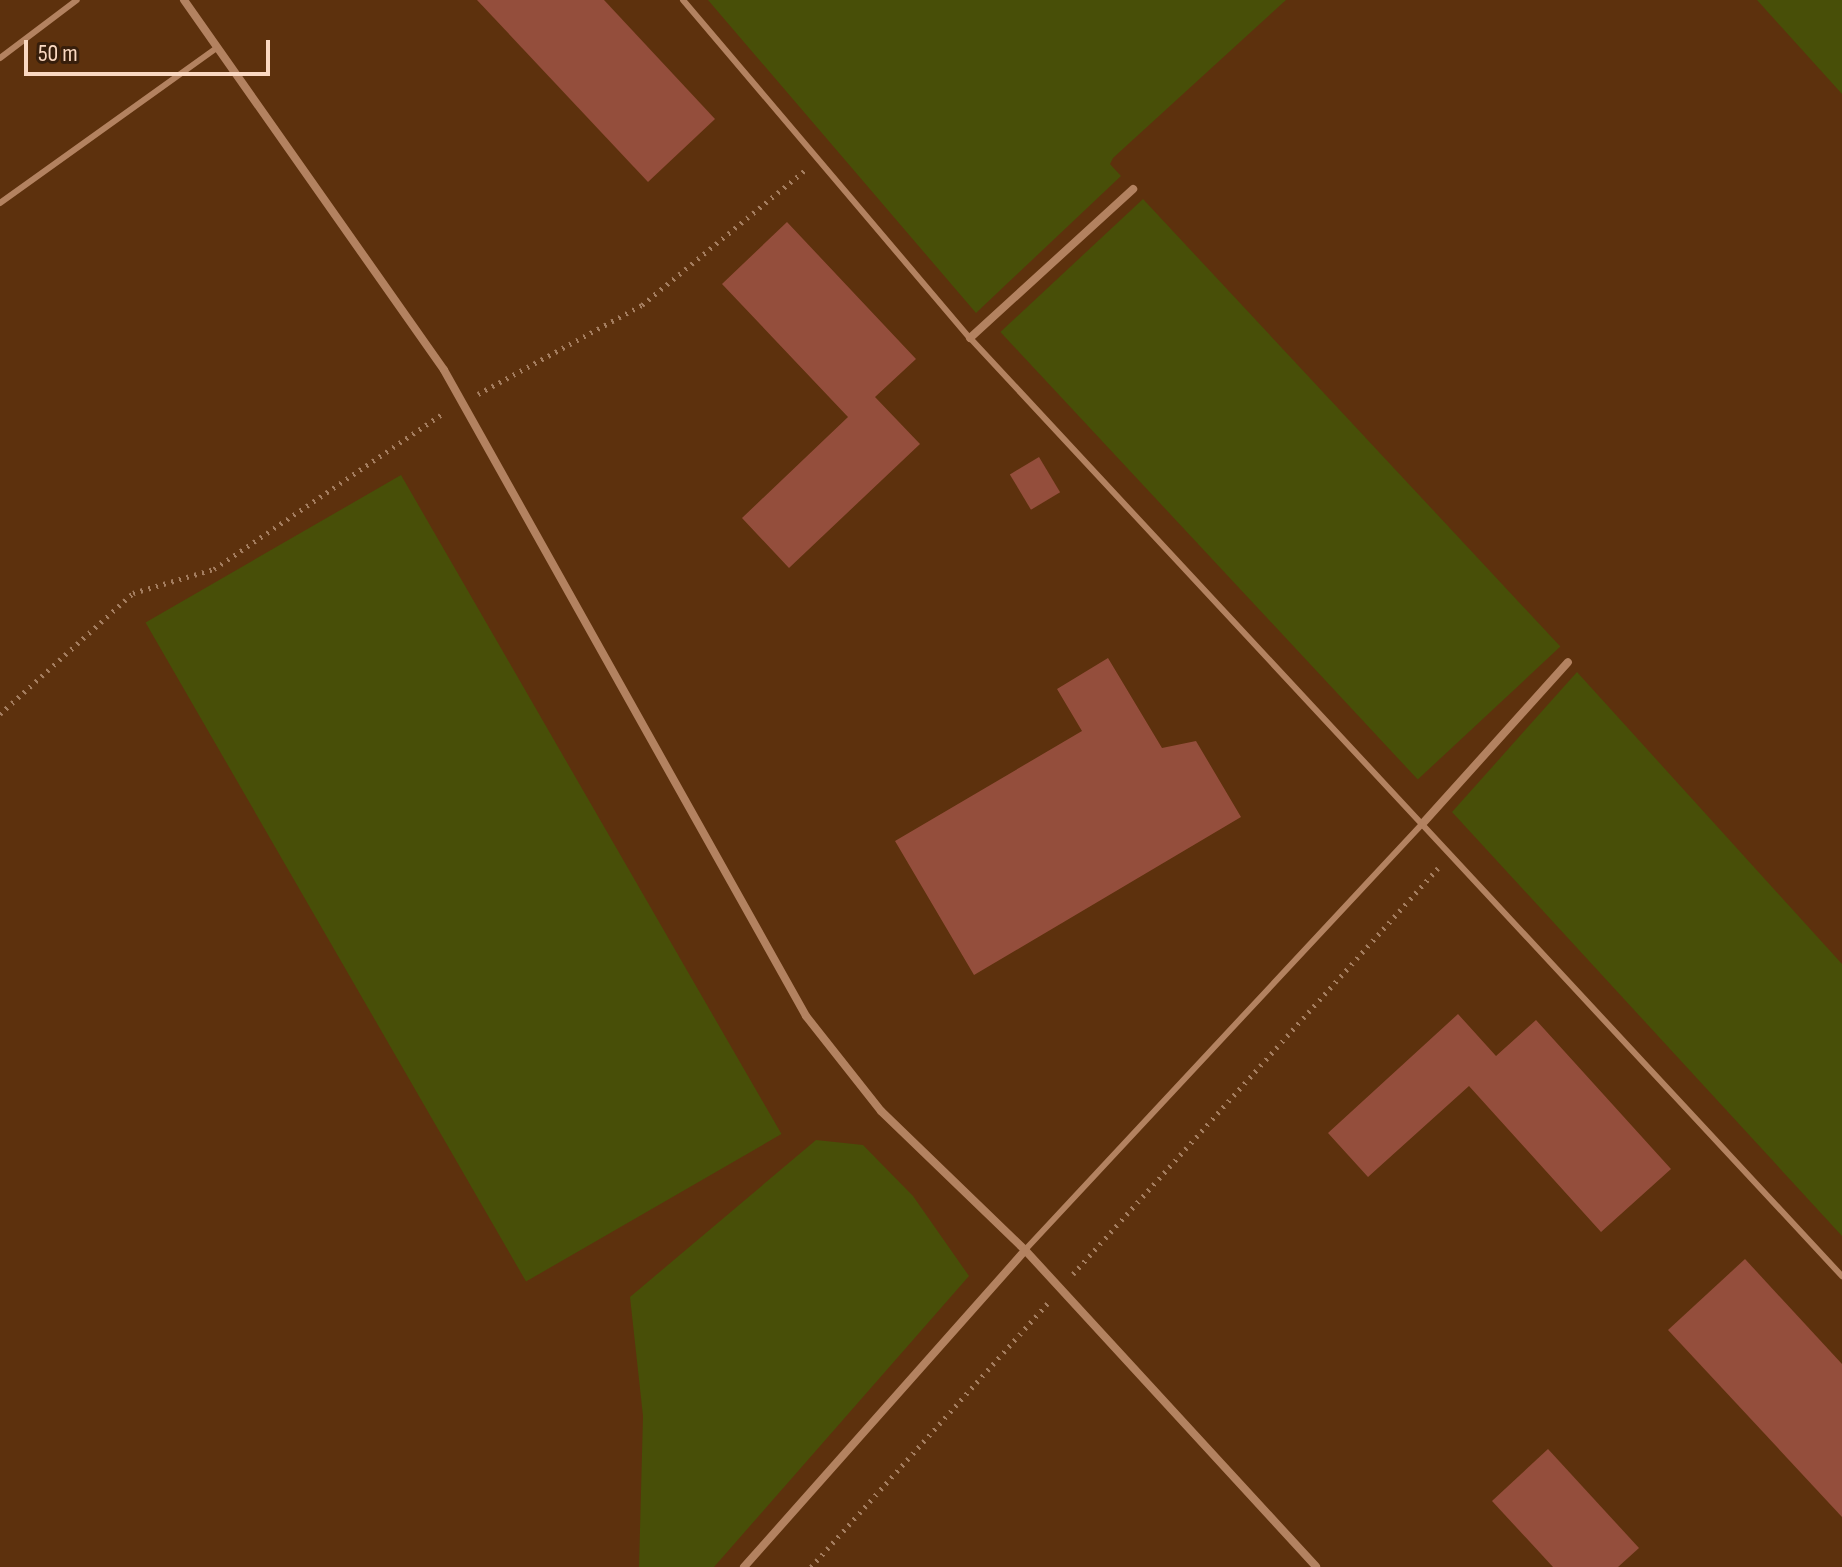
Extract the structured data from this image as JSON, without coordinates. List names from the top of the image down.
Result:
{
  "scale_bar": "50 m"
}
